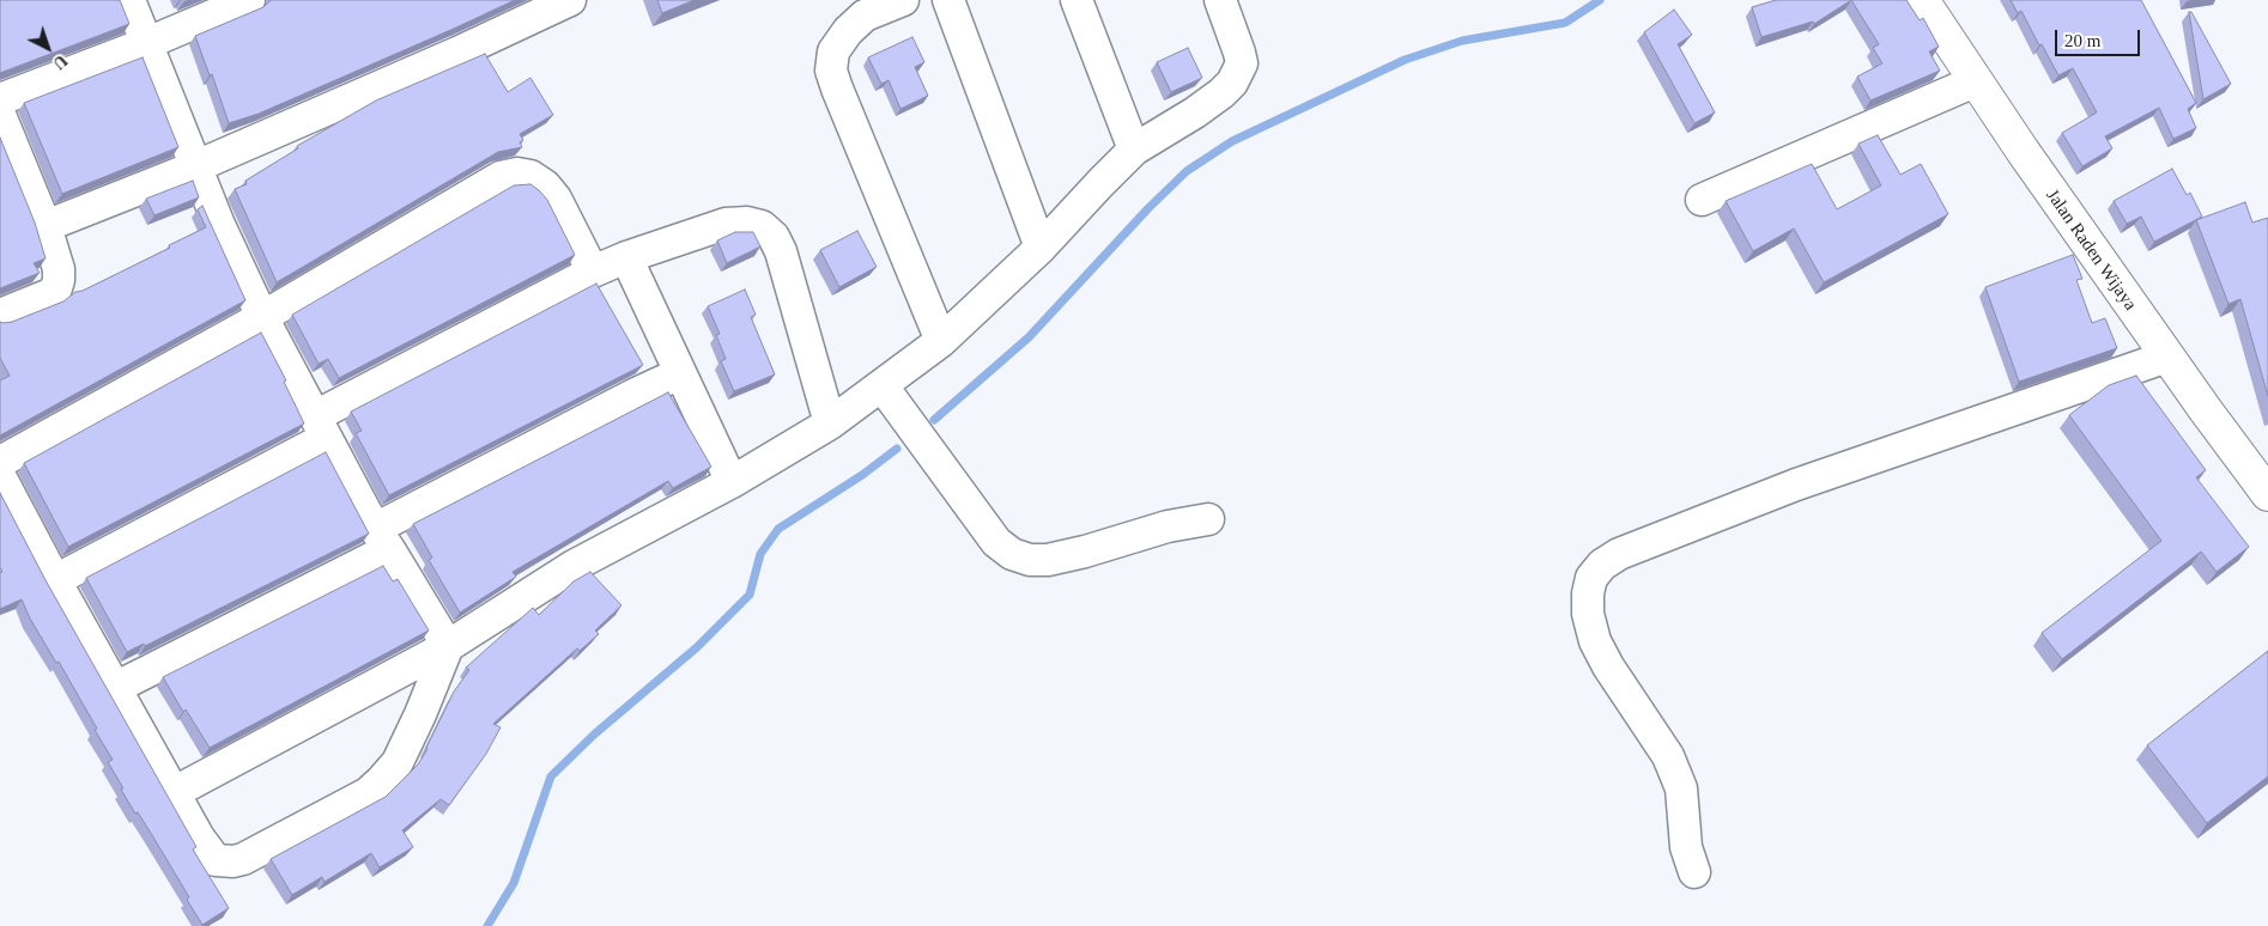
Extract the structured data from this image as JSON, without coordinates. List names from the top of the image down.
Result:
{
  "streets": {
    "highway": ["Jalan Raden Wijaya"]
  },
  "scale_bar": "20 m",
  "north": "bottom right"
}
